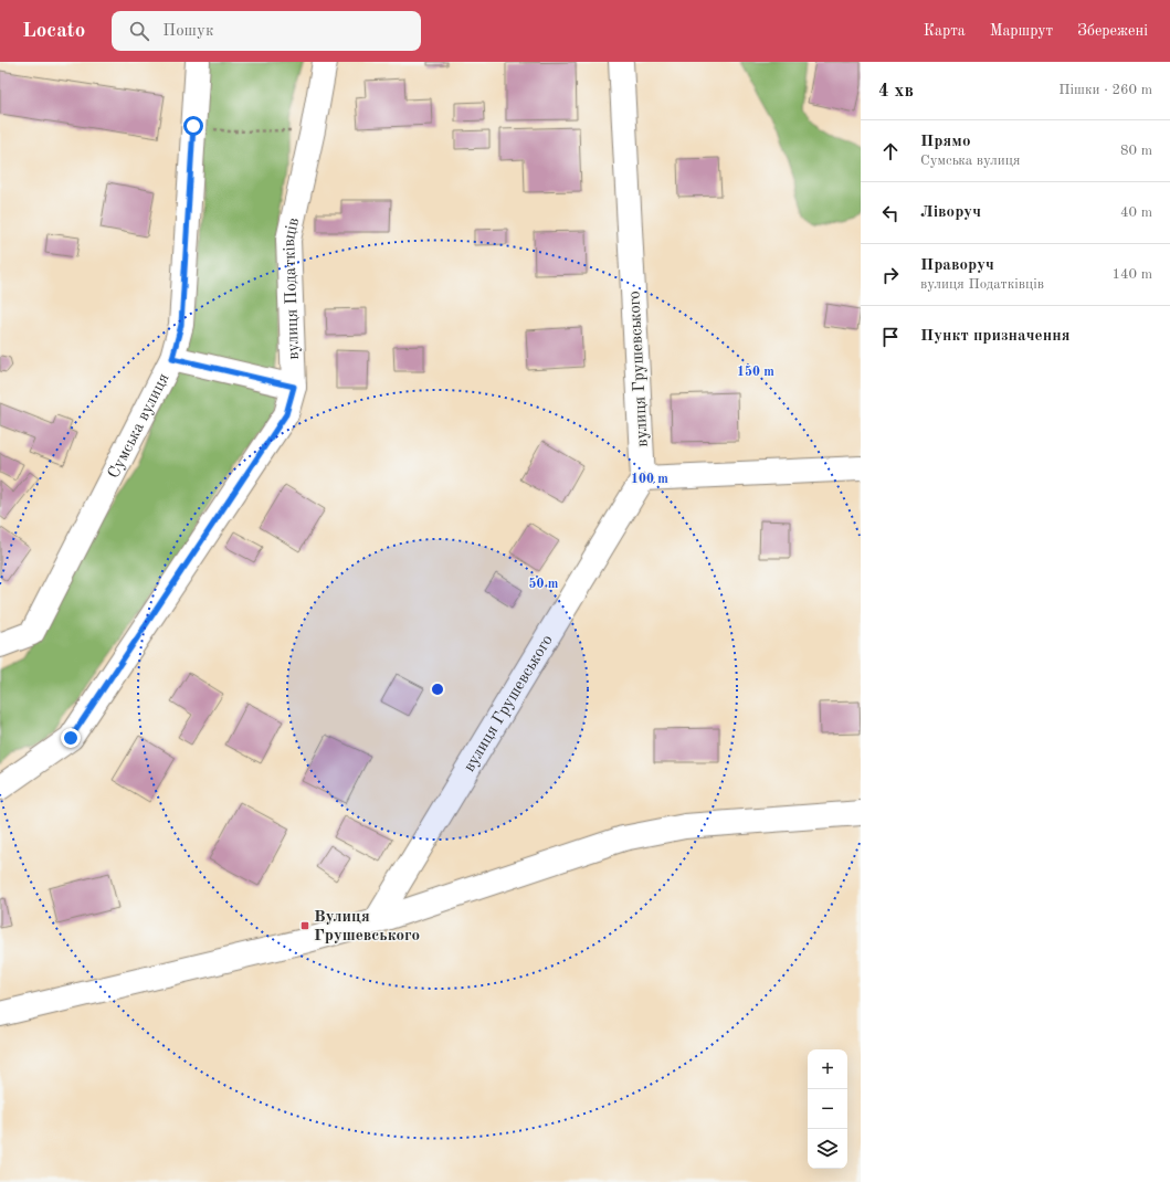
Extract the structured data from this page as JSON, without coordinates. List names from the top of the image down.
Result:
{
  "streets": {
    "street": ["вулиця Податківців", "вулиця Грушевського", "Сумська вулиця"]
  },
  "places": {
    "transit": ["Вулиця Грушевського"]
  },
  "page": {
    "header": "Locato",
    "search": "Пошук",
    "nav": ["Карта", "Маршрут", "Збережені"],
    "heading": ["4 хв", "Пішки · 260 m"],
    "list": [
      ["Прямо", "Сумська вулиця", "80 m"],
      ["Ліворуч", "40 m"],
      ["Праворуч", "вулиця Податківців", "140 m"],
      "Пункт призначення"
    ],
    "map_buttons": ["+", "−"]
  },
  "rings": ["150 m", "100 m", "50 m"]
}
